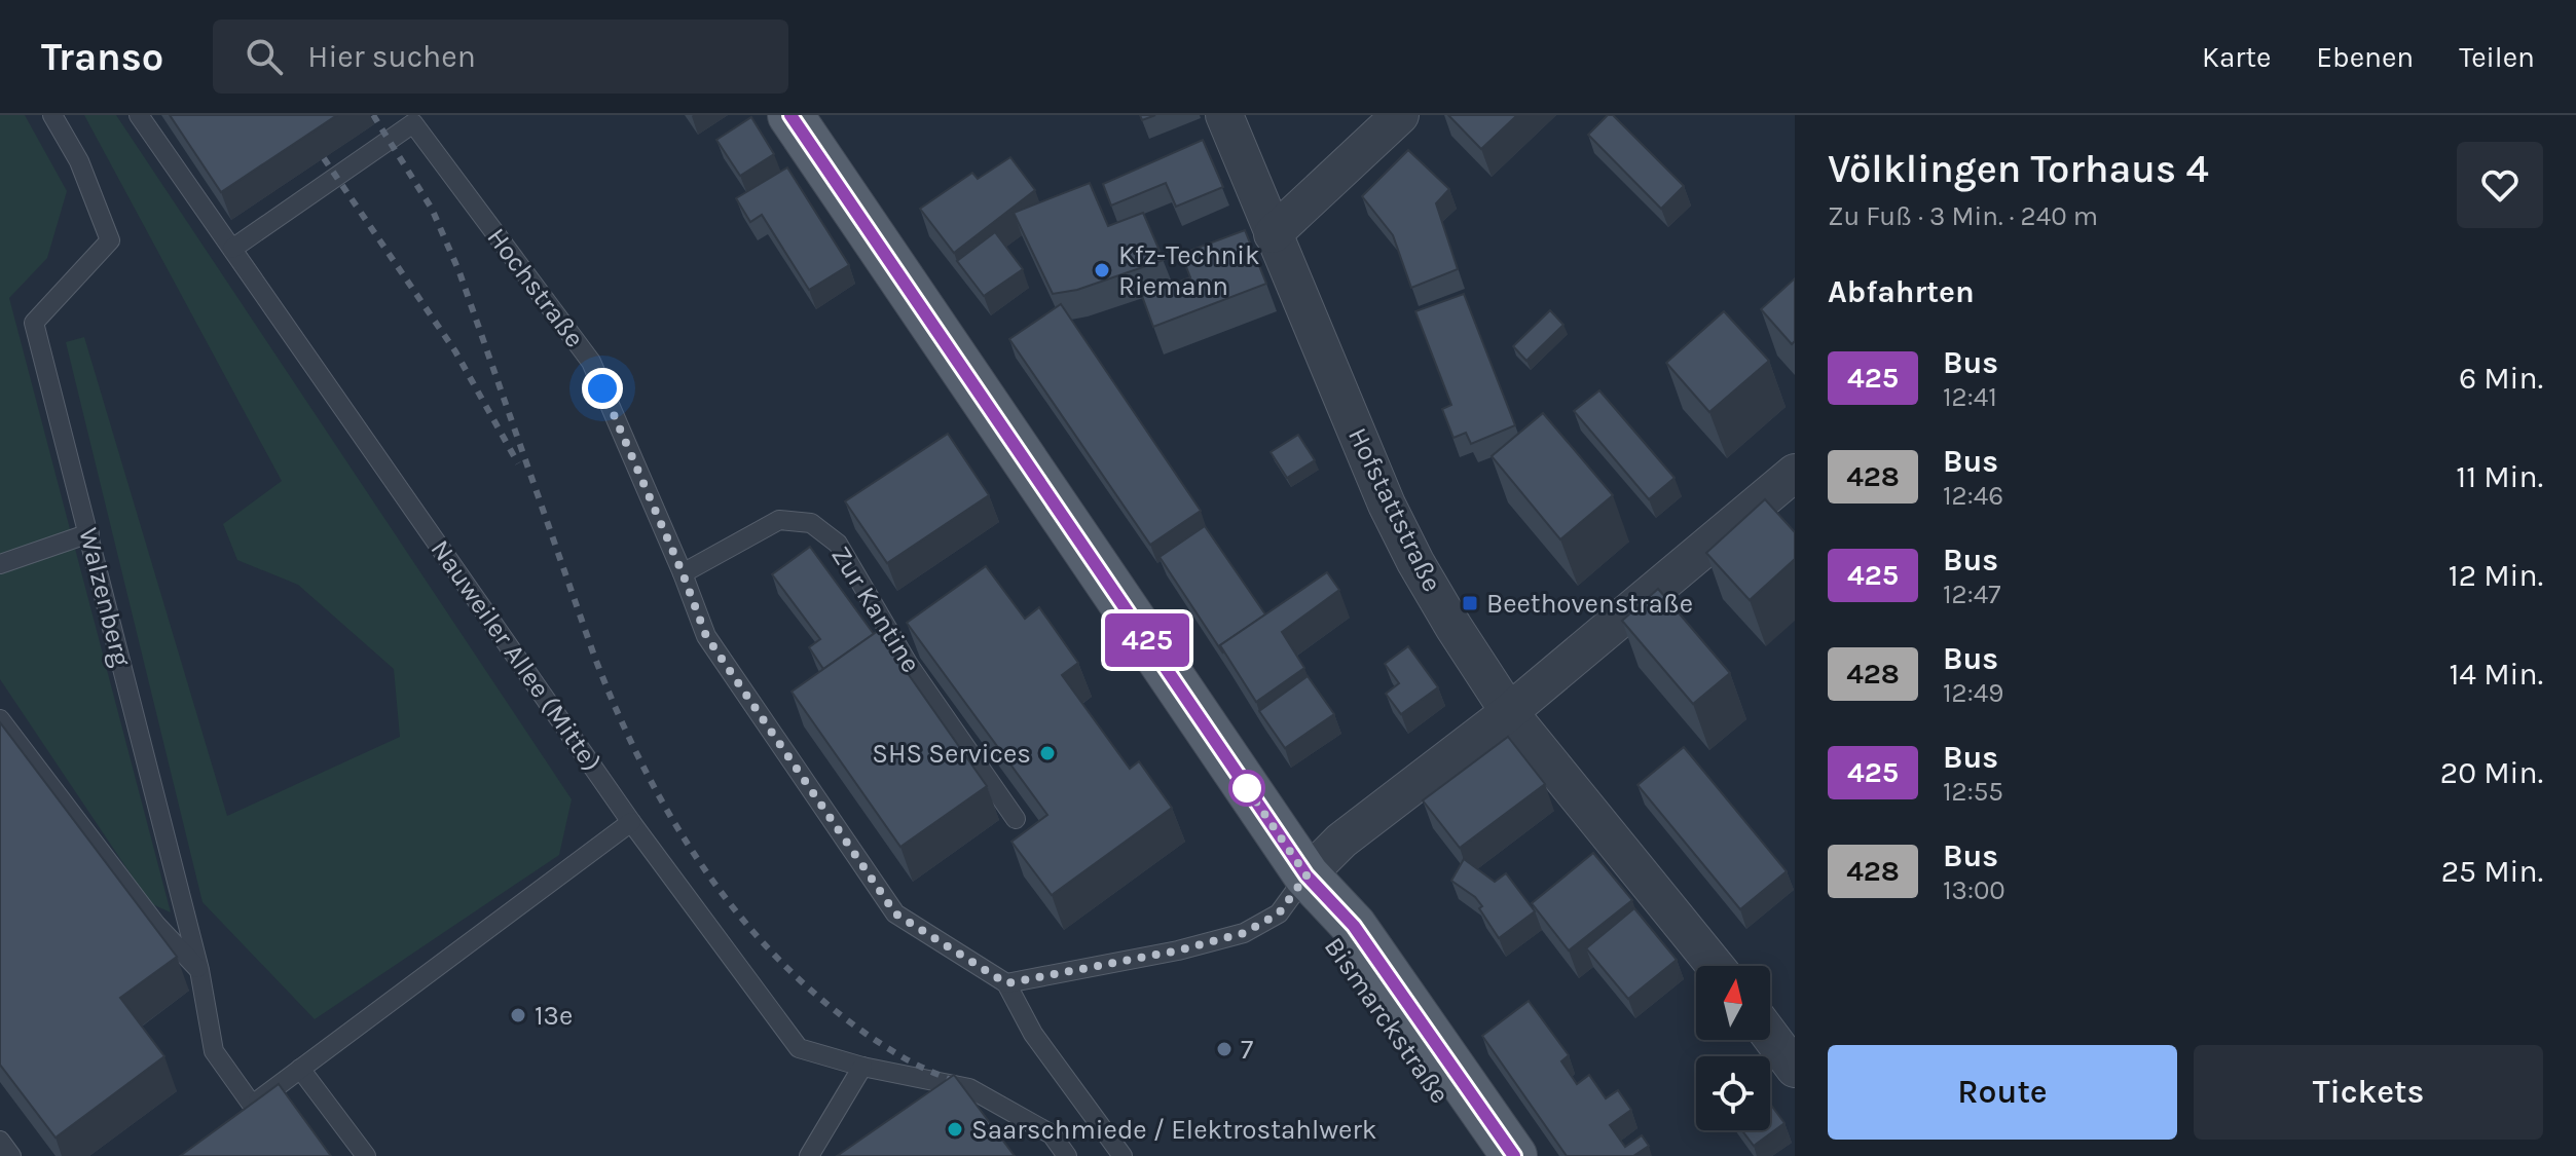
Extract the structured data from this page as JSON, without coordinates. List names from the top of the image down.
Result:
{
  "streets": {
    "main road": ["Bismarckstraße"],
    "street": ["Hofstattstraße"],
    "lane": [
      "Hochstraße",
      "Walzenberg",
      "Zur Kantine",
      "Nauweiler Allee (Mitte)"
    ]
  },
  "crossings": [
    ["Hochstraße", "Zur Kantine"],
    ["Hochstraße", "Nauweiler Allee (Mitte)"]
  ],
  "places": {
    "other": [
      "Kfz-Technik Riemann",
      "SHS Services",
      "13e",
      "7",
      "Saarschmiede / Elektrostahlwerk"
    ],
    "transit": ["Beethovenstraße"]
  },
  "lines": ["bus line 425"],
  "north": "top",
  "page": {
    "header": "Transo",
    "search": "Hier suchen",
    "nav": ["Karte", "Ebenen", "Teilen"],
    "on_map": "425",
    "heading": [
      ["Völklingen Torhaus 4", "Zu Fuß · 3 Min. · 240 m"],
      "Abfahrten"
    ],
    "list": [
      {
        "mark": "425",
        "name": "Bus",
        "note": "12:41",
        "value": "6 Min."
      },
      {
        "mark": "428",
        "name": "Bus",
        "note": "12:46",
        "value": "11 Min."
      },
      {
        "mark": "425",
        "name": "Bus",
        "note": "12:47",
        "value": "12 Min."
      },
      {
        "mark": "428",
        "name": "Bus",
        "note": "12:49",
        "value": "14 Min."
      },
      {
        "mark": "425",
        "name": "Bus",
        "note": "12:55",
        "value": "20 Min."
      },
      {
        "mark": "428",
        "name": "Bus",
        "note": "13:00",
        "value": "25 Min."
      }
    ],
    "buttons": ["Route", "Tickets"]
  }
}
